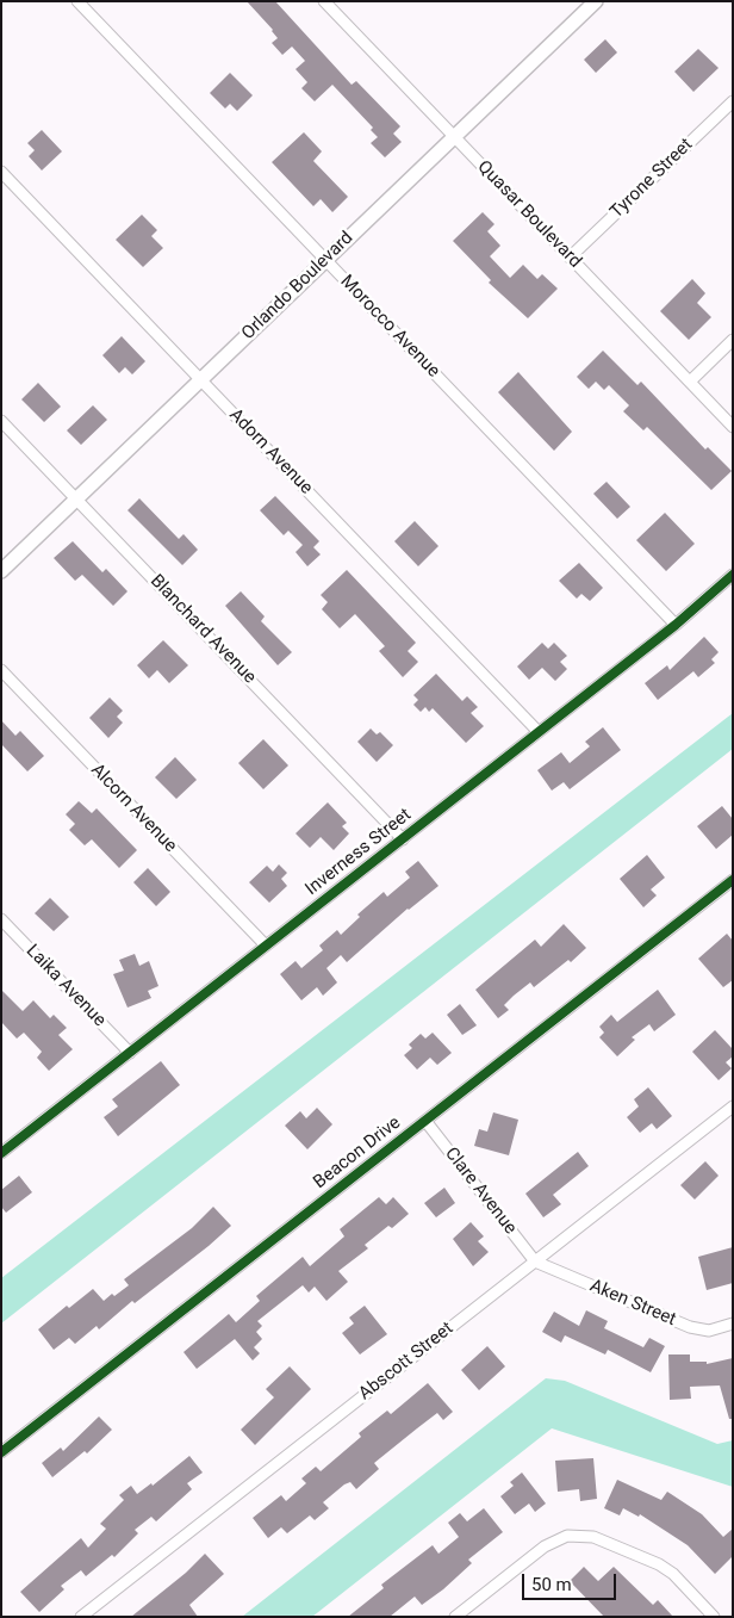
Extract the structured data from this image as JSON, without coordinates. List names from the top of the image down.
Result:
{
  "streets": {
    "street": [
      "Tyrone Street",
      "Quasar Boulevard",
      "Orlando Boulevard",
      "Morocco Avenue",
      "Adorn Avenue",
      "Blanchard Avenue",
      "Alcorn Avenue",
      "Inverness Street",
      "Laika Avenue",
      "Beacon Drive",
      "Clare Avenue",
      "Aken Street",
      "Abscott Street"
    ]
  },
  "crossings": [
    ["Tyrone Street", "Quasar Boulevard"],
    ["Quasar Boulevard", "Orlando Boulevard"],
    ["Orlando Boulevard", "Morocco Avenue"],
    ["Orlando Boulevard", "Adorn Avenue"],
    ["Orlando Boulevard", "Blanchard Avenue"],
    ["Morocco Avenue", "Inverness Street"],
    ["Adorn Avenue", "Inverness Street"],
    ["Blanchard Avenue", "Inverness Street"],
    ["Alcorn Avenue", "Inverness Street"],
    ["Inverness Street", "Laika Avenue"],
    ["Beacon Drive", "Clare Avenue"],
    ["Clare Avenue", "Aken Street"],
    ["Clare Avenue", "Abscott Street"],
    ["Aken Street", "Abscott Street"]
  ],
  "scale_bar": "50 m"
}
